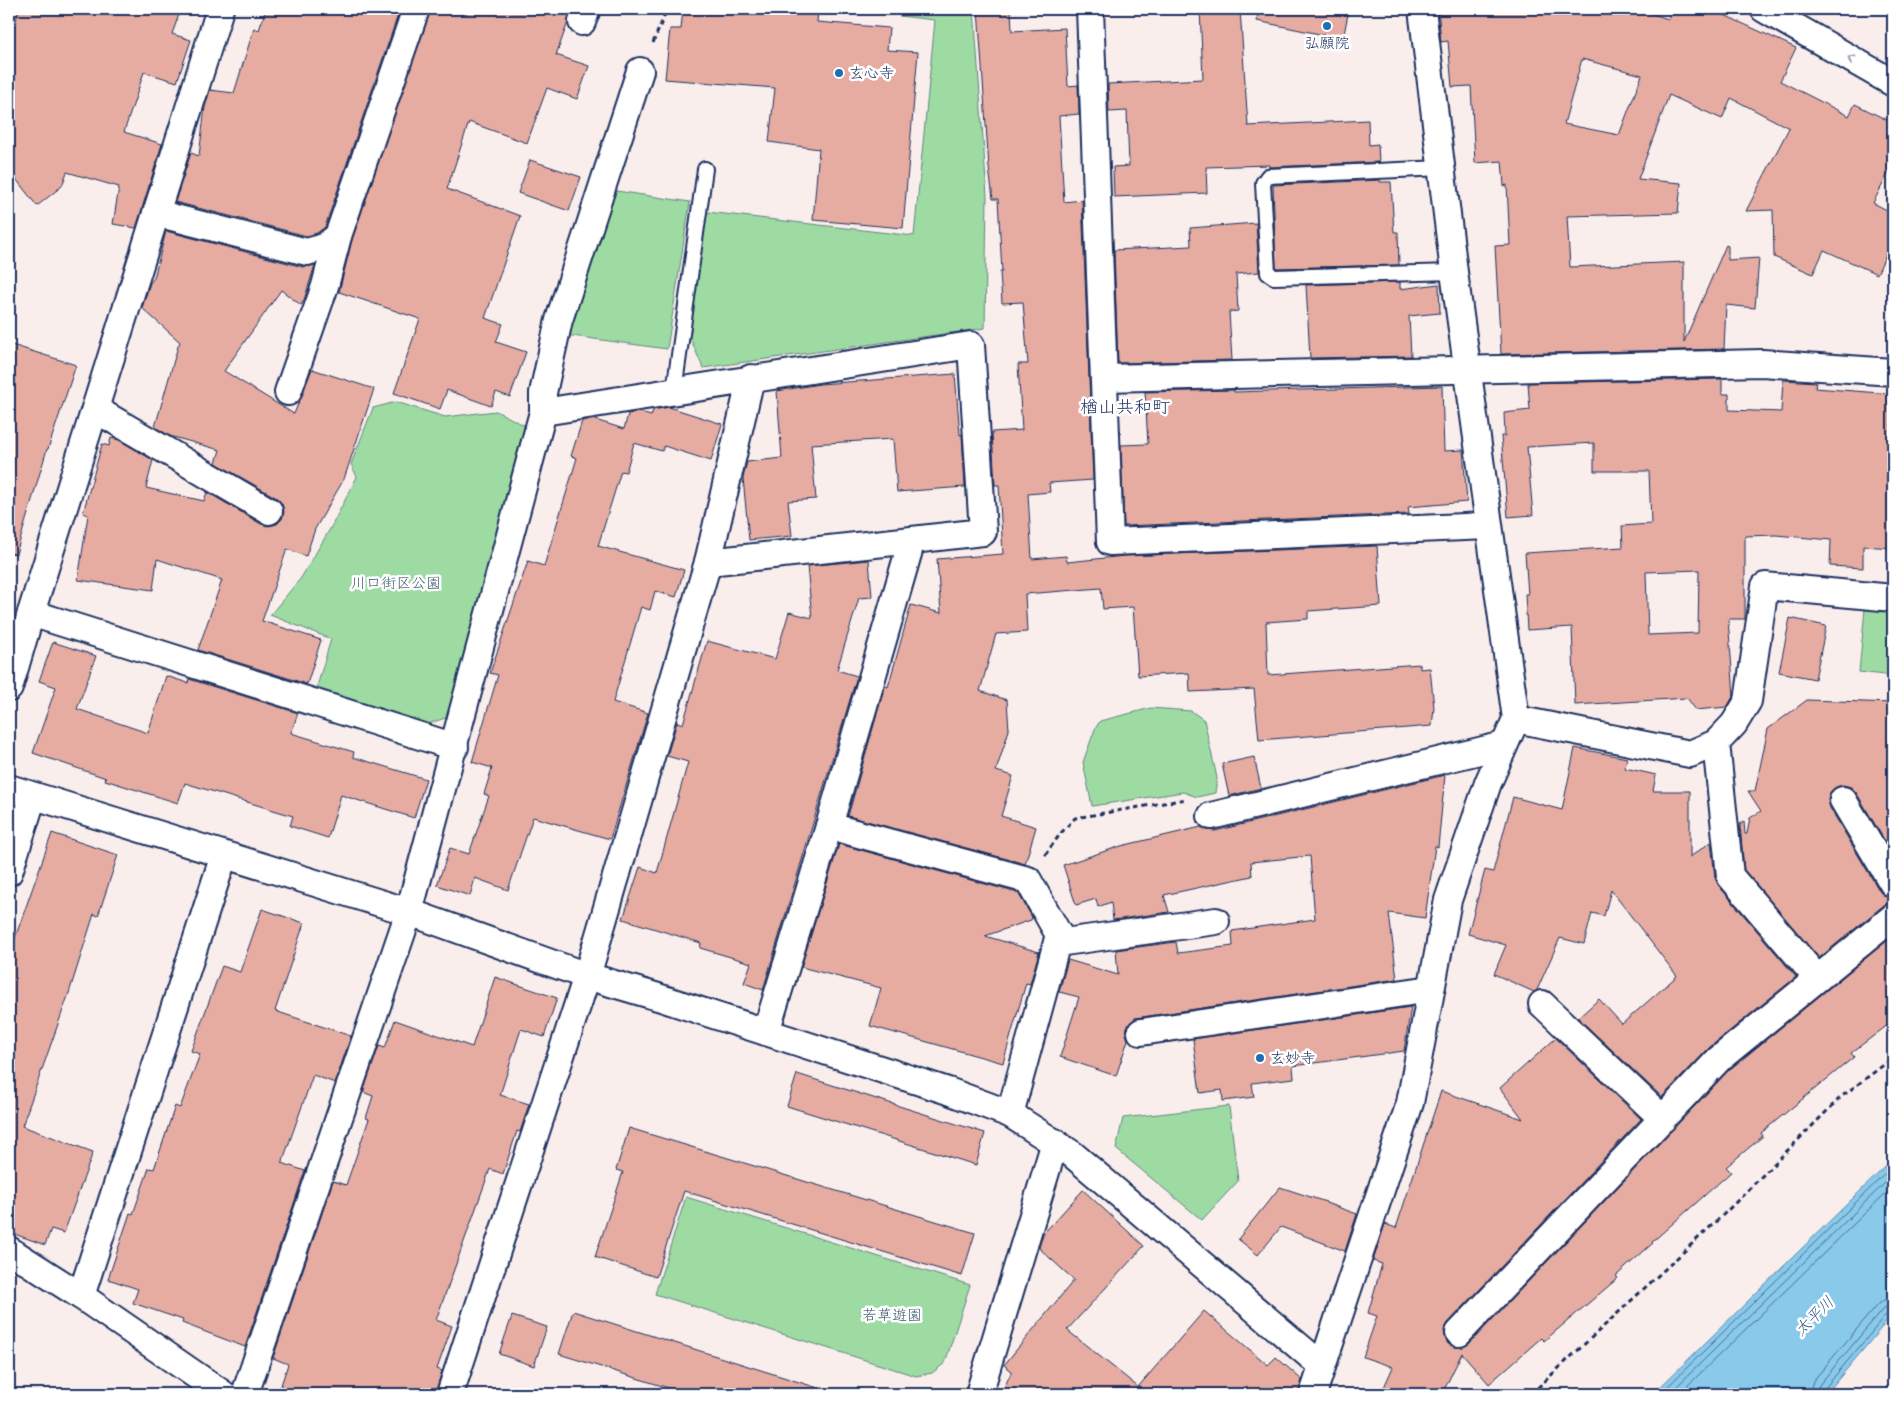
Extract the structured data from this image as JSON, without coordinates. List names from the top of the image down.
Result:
{
  "districts": ["楢山共和町"],
  "water": ["太平川"],
  "parks": ["川口街区公園", "若草遊園"],
  "places": ["弘願院", "玄心寺", "玄妙寺"]
}
